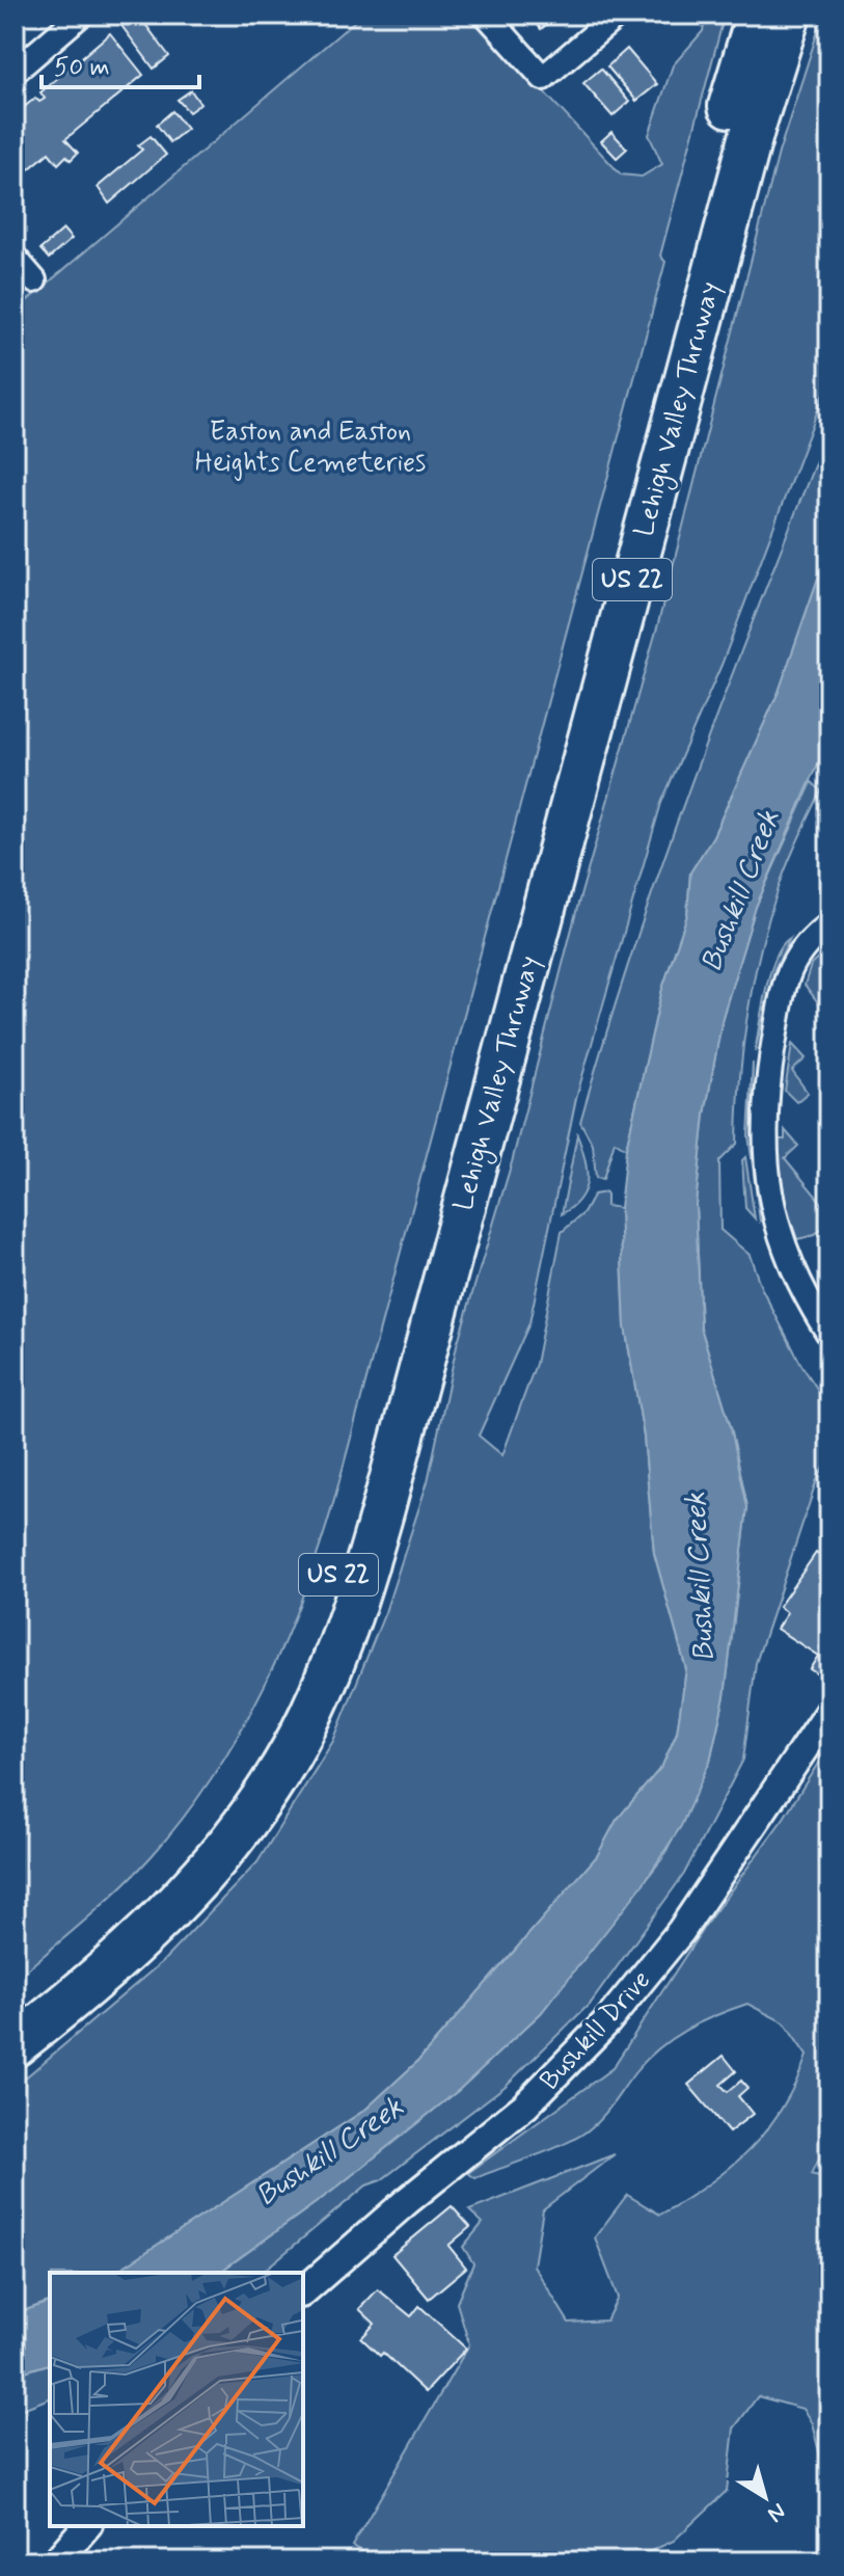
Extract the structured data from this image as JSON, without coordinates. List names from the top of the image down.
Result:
{
  "streets": {
    "highway": ["Lehigh Valley Thruway", "US 22"],
    "street": ["Bushkill Drive"]
  },
  "water": ["Bushkill Creek"],
  "parks": ["Easton and Easton Heights Cemeteries"],
  "scale_bar": "50 m",
  "north": "bottom right"
}
